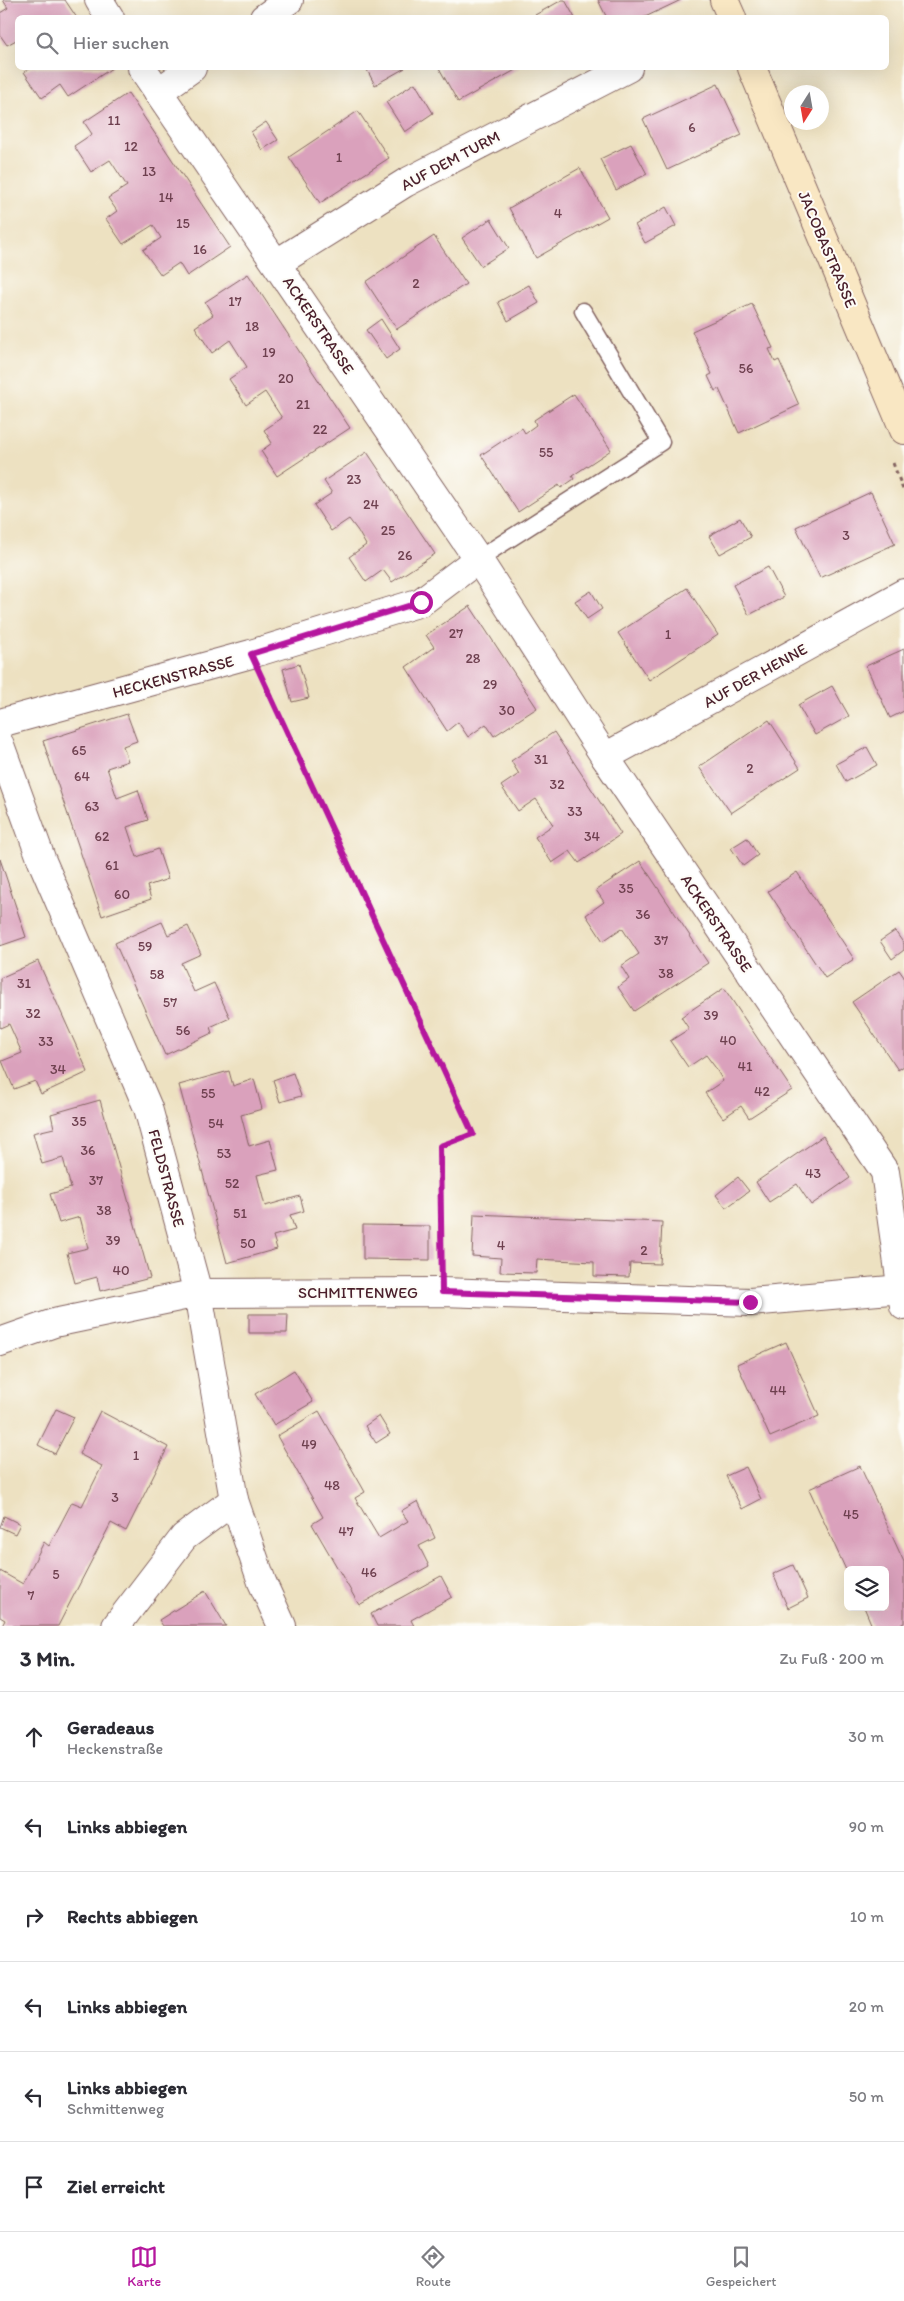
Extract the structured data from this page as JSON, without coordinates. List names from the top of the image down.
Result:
{
  "streets": {
    "street": [
      "AUF DEM TURM",
      "JACOBASTRASSE",
      "ACKERSTRASSE",
      "AUF DER HENNE",
      "HECKENSTRASSE",
      "FELDSTRASSE",
      "SCHMITTENWEG"
    ]
  },
  "crossings": [
    ["AUF DEM TURM", "ACKERSTRASSE"],
    ["ACKERSTRASSE", "AUF DER HENNE"],
    ["ACKERSTRASSE", "HECKENSTRASSE"],
    ["ACKERSTRASSE", "SCHMITTENWEG"],
    ["FELDSTRASSE", "SCHMITTENWEG"]
  ],
  "house_numbers": [
    "11",
    "6",
    "12",
    "1",
    "13",
    "14",
    "4",
    "15",
    "16",
    "2",
    "17",
    "18",
    "19",
    "56",
    "20",
    "21",
    "22",
    "55",
    "23",
    "24",
    "25",
    "3",
    "26",
    "27",
    "1",
    "28",
    "29",
    "30",
    "65",
    "31",
    "2",
    "64",
    "32",
    "63",
    "33",
    "62",
    "34",
    "61",
    "35",
    "60",
    "36",
    "37",
    "59",
    "38",
    "58",
    "31",
    "57",
    "32",
    "39",
    "56",
    "40",
    "33",
    "41",
    "34",
    "42",
    "55",
    "35",
    "54",
    "36",
    "53",
    "43",
    "37",
    "52",
    "38",
    "51",
    "39",
    "50",
    "4",
    "2",
    "40",
    "44",
    "49",
    "1",
    "48",
    "3",
    "45",
    "47",
    "46",
    "5",
    "7"
  ],
  "north": "bottom",
  "page": {
    "search": "Hier suchen",
    "heading": ["3 Min.", "Zu Fuß · 200 m"],
    "list": [
      ["Geradeaus", "Heckenstraße", "30 m"],
      ["Links abbiegen", "90 m"],
      ["Rechts abbiegen", "10 m"],
      ["Links abbiegen", "20 m"],
      ["Links abbiegen", "Schmittenweg", "50 m"],
      "Ziel erreicht"
    ],
    "nav": ["Karte", "Route", "Gespeichert"]
  }
}
